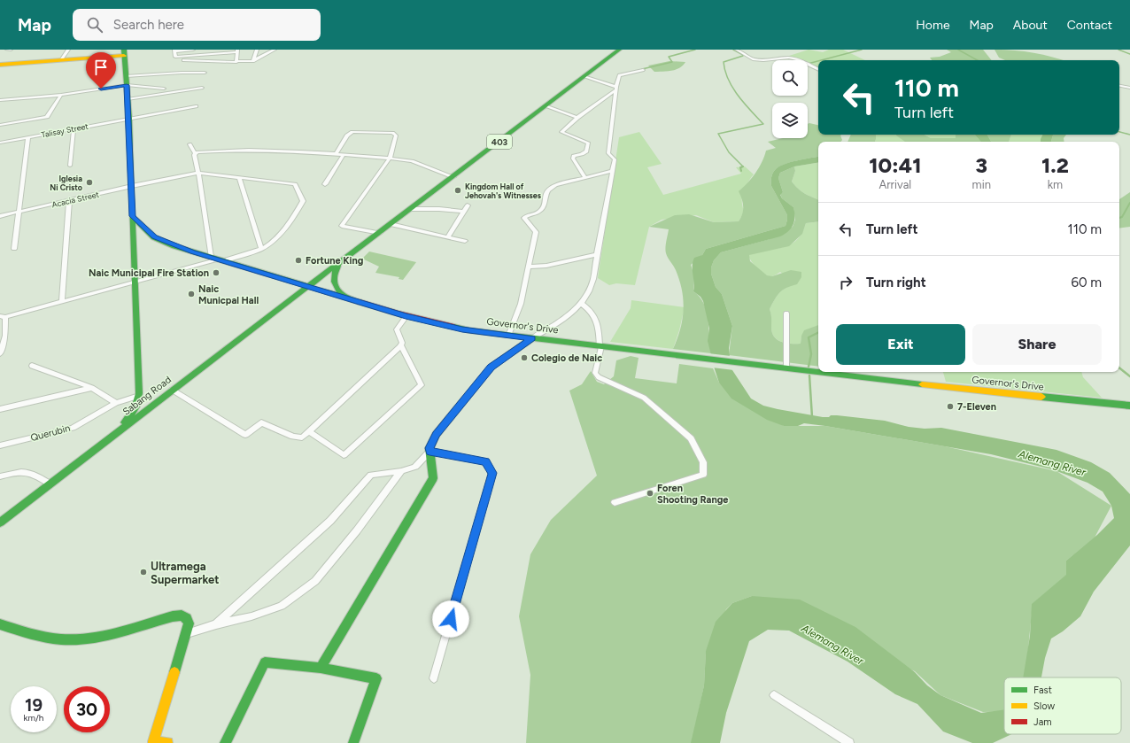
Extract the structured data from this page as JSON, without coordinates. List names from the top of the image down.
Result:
{
  "streets": {
    "main road": ["403", "Governor's Drive", "Sabang Road"],
    "street": ["Talisay Street", "Acacia Street", "Querubin"]
  },
  "crossings": [
    ["403", "Governor's Drive"],
    ["403", "Sabang Road"],
    ["Governor's Drive", "Sabang Road"]
  ],
  "water": ["Alemang River"],
  "places": [
    "Iglesia Ni Cristo",
    "Kingdom Hall of Jehovah's Witnesses",
    "Fortune King",
    "Naic Municipal Fire Station",
    "Naic Municpal Hall",
    "Colegio de Naic",
    "7-Eleven",
    "Foren Shooting Range",
    "Ultramega Supermarket"
  ],
  "legend": ["Fast", "Slow", "Jam"],
  "page": {
    "header": "Map",
    "search": "Search here",
    "nav": [
      "Home",
      "Map",
      "About",
      "Contact"
    ],
    "turn": ["110 m", "Turn left"],
    "eta": [
      "10:41",
      "Arrival",
      "3",
      "min",
      "1.2",
      "km"
    ],
    "list": [
      {
        "name": "Turn left",
        "value": "110 m"
      },
      {
        "name": "Turn right",
        "value": "60 m"
      }
    ],
    "buttons": ["Exit", "Share"],
    "speed": "19 km/h",
    "limit": "30"
  }
}
